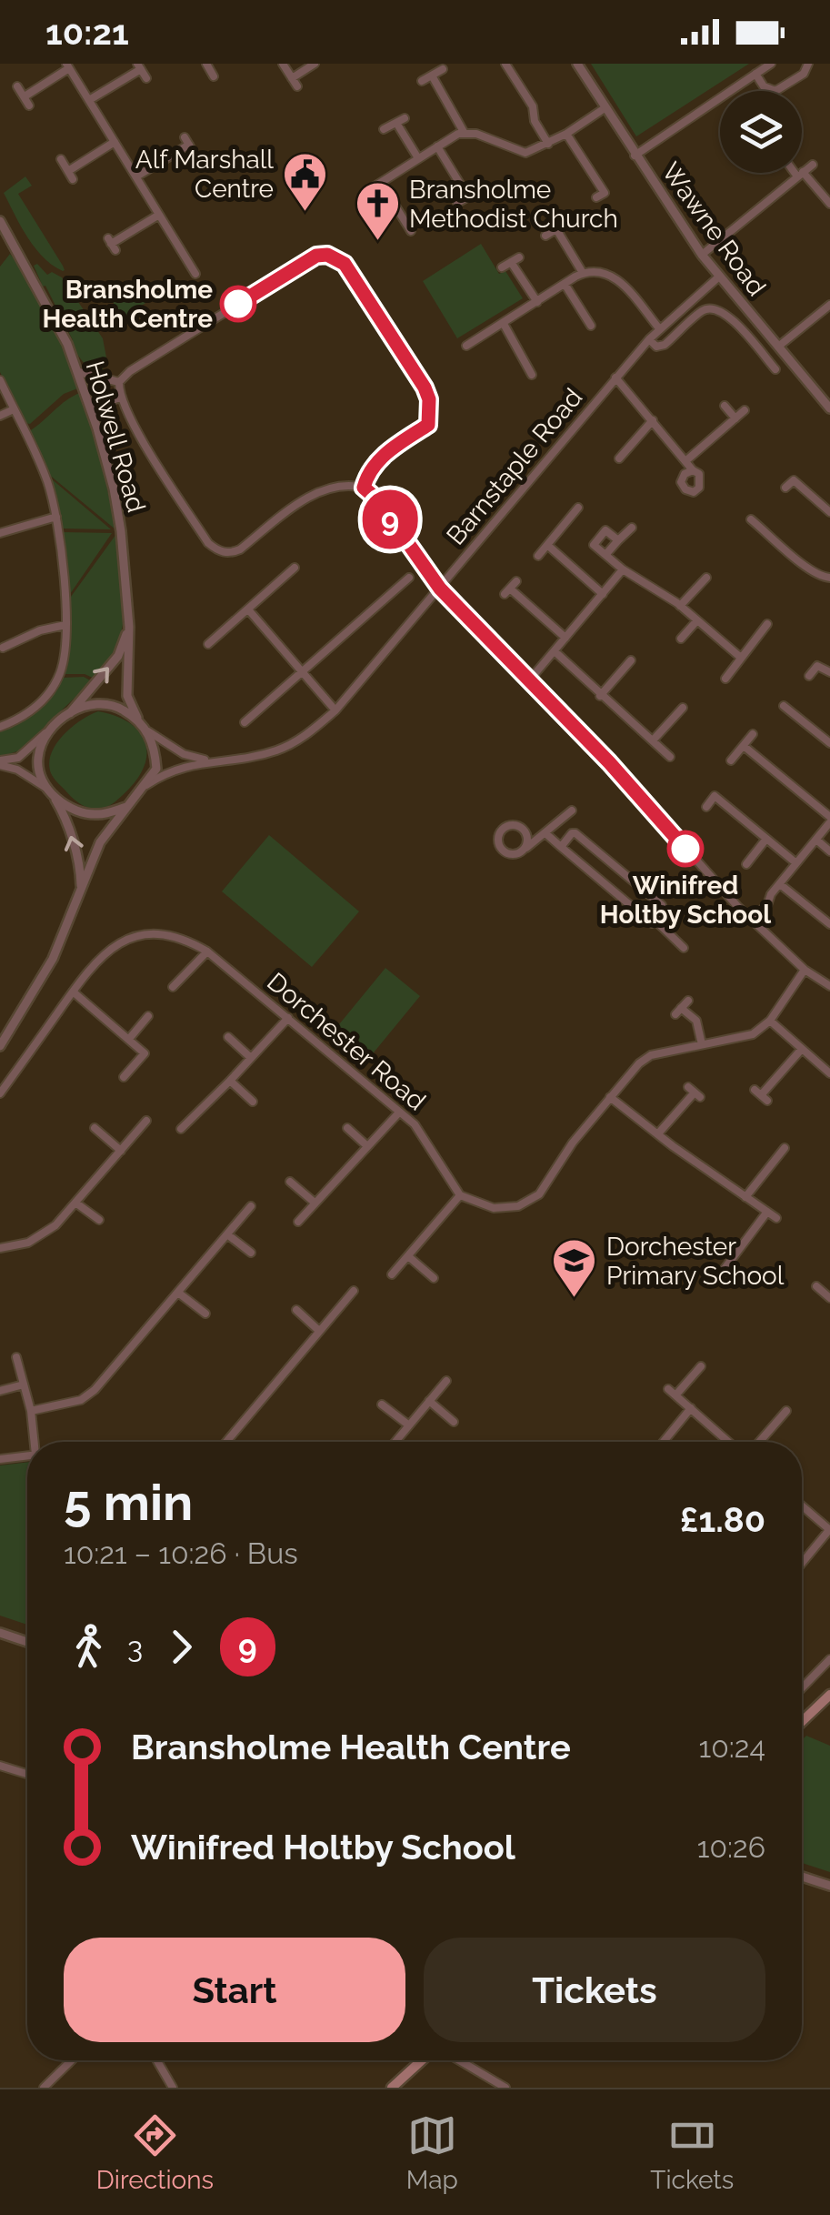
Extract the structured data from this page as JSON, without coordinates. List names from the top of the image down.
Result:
{
  "streets": {
    "street": [
      "Wawne Road",
      "Holwell Road",
      "Barnstaple Road",
      "Dorchester Road"
    ]
  },
  "crossings": [
    ["Wawne Road", "Barnstaple Road"],
    ["Holwell Road", "Barnstaple Road"]
  ],
  "places": {
    "public building": ["Alf Marshall Centre"],
    "church": ["Bransholme Methodist Church"],
    "other": ["Bransholme Health Centre", "Winifred Holtby School"],
    "school or university": ["Dorchester Primary School"]
  },
  "lines": ["bus line 9"],
  "page": {
    "status": "10:21",
    "on_map": "9",
    "heading": ["5 min", "10:21 – 10:26 · Bus", "£1.80"],
    "legs": ["3", "9"],
    "list": [
      {
        "name": "Bransholme Health Centre",
        "value": "10:24"
      },
      {
        "name": "Winifred Holtby School",
        "value": "10:26"
      }
    ],
    "buttons": ["Start", "Tickets"],
    "tabs": ["Directions", "Map", "Tickets"]
  }
}
